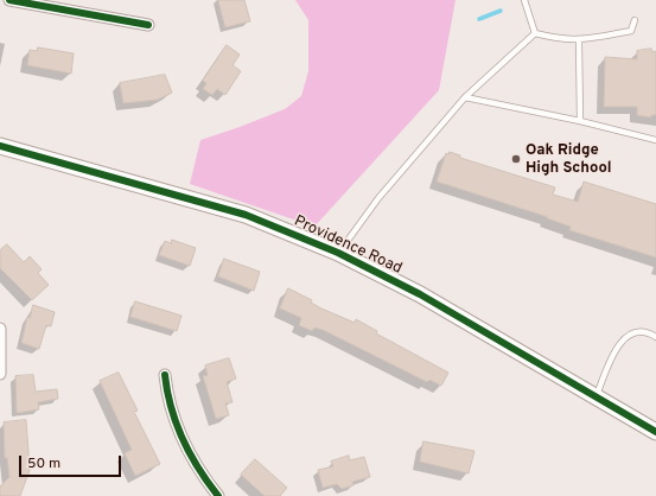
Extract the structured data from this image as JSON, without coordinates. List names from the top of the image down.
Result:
{
  "streets": {
    "street": ["Providence Road"]
  },
  "places": ["Oak Ridge High School"],
  "scale_bar": "50 m"
}
